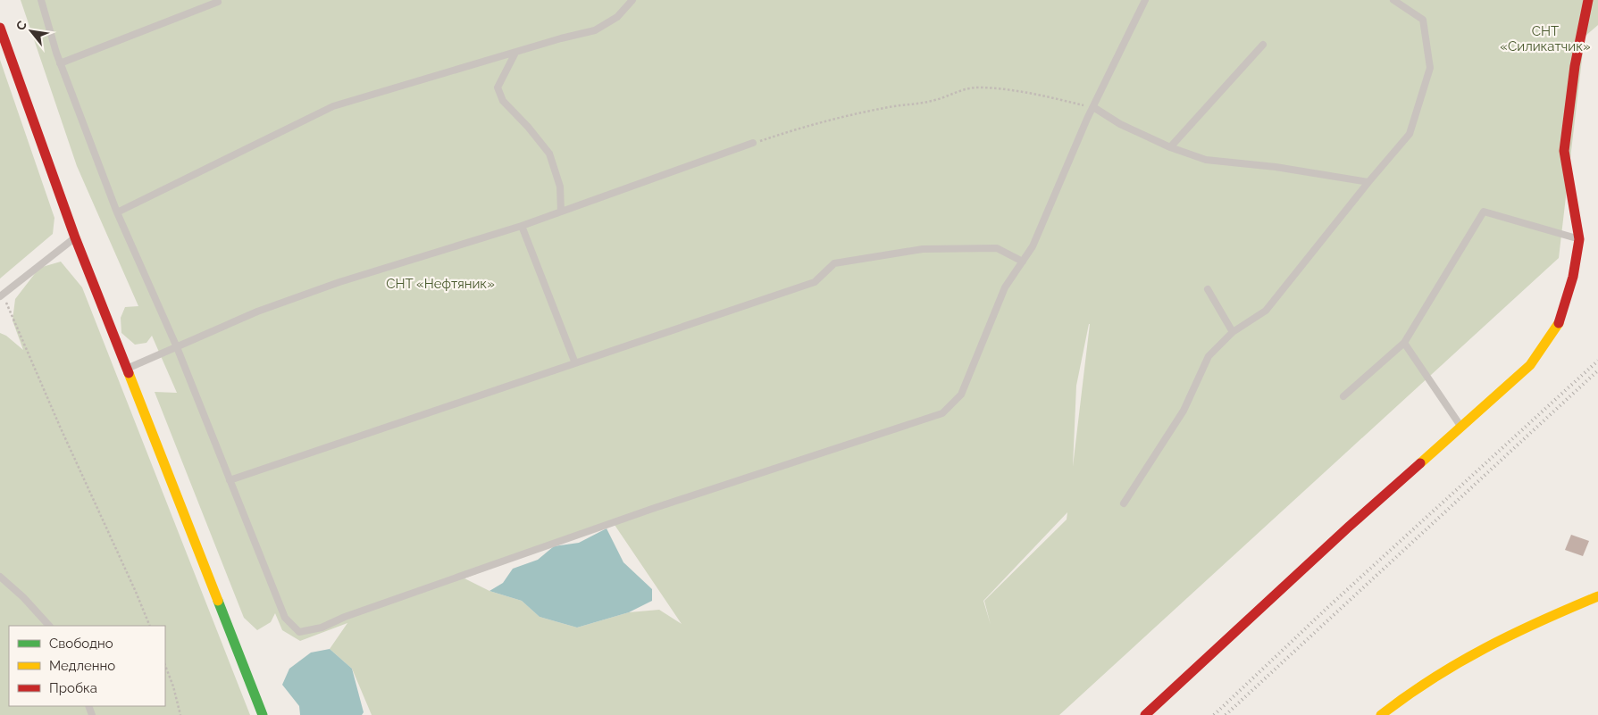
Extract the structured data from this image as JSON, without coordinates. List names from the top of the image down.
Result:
{
  "parks": ["СНТ «Силикатчик»", "СНТ «Нефтяник»"],
  "legend": ["Свободно", "Медленно", "Пробка"],
  "north": "top left"
}
